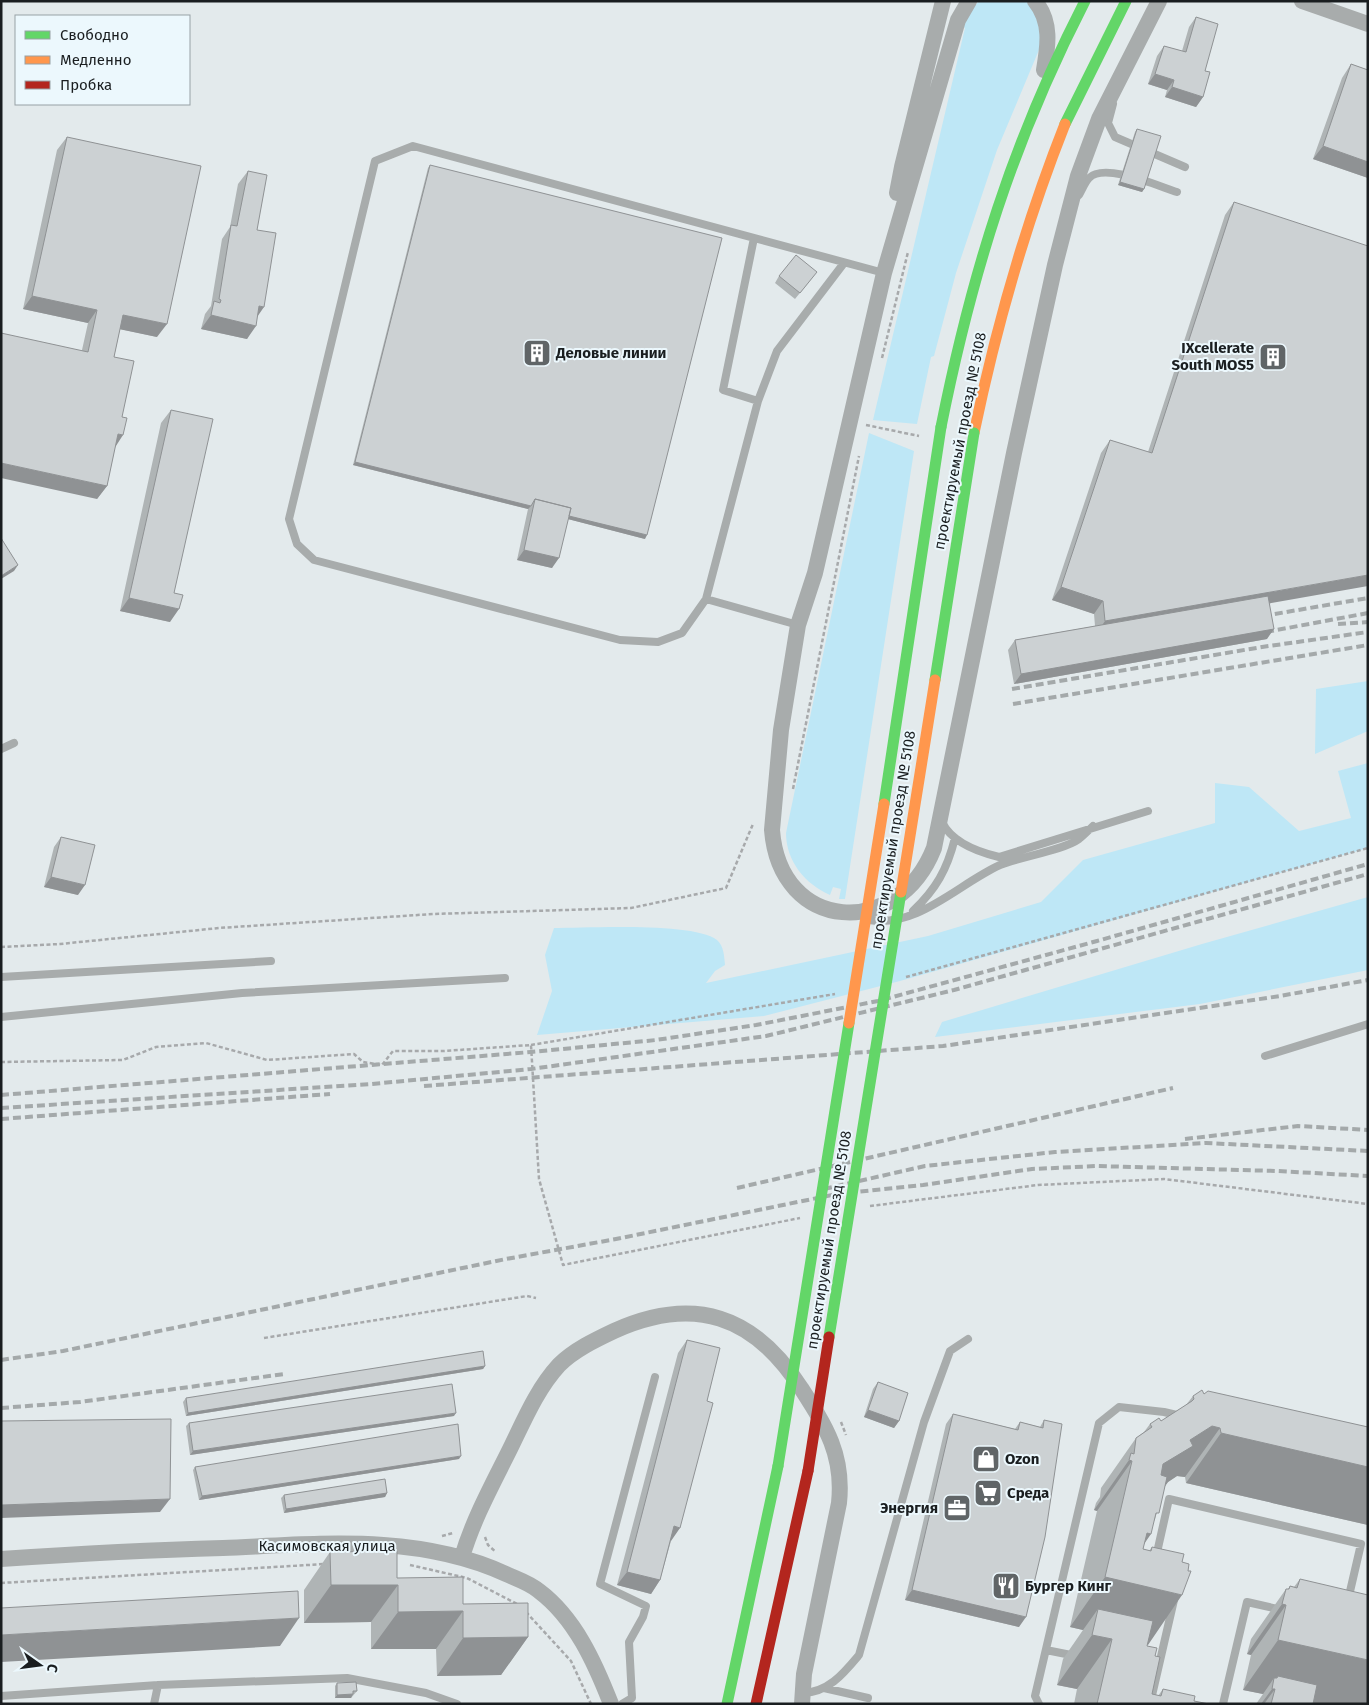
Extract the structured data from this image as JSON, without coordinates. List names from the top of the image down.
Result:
{
  "streets": {
    "main road": ["проектируемый проезд № 5108"],
    "street": ["Касимовская улица"]
  },
  "places": {
    "building": ["Деловые линии", "IXcellerate South MOS5"],
    "shop": ["Ozon"],
    "supermarket": ["Среда"],
    "office": ["Энергия"],
    "restaurant": ["Бургер Кинг"]
  },
  "legend": ["Свободно", "Медленно", "Пробка"],
  "north": "right"
}
